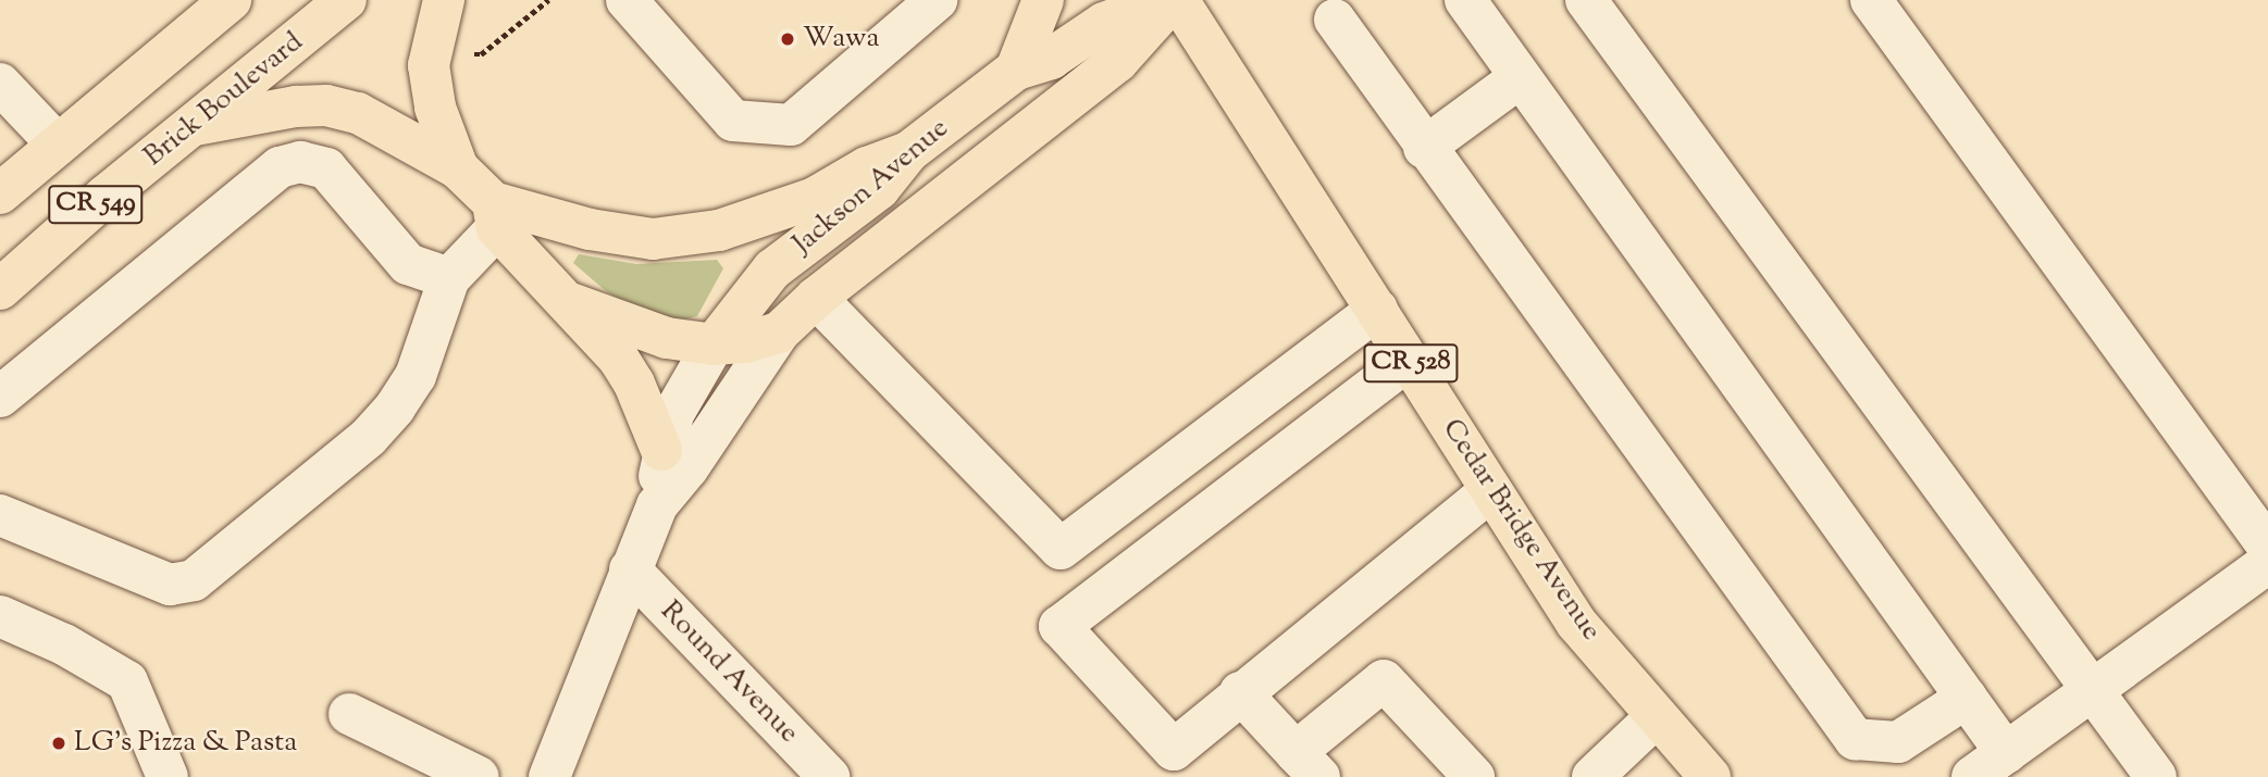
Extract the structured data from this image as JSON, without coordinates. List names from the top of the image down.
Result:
{
  "streets": {
    "main road": [
      "Brick Boulevard",
      "Jackson Avenue",
      "CR 549",
      "CR 528",
      "Cedar Bridge Avenue"
    ],
    "street": ["Round Avenue"]
  },
  "crossings": [
    ["Jackson Avenue", "Round Avenue"]
  ],
  "places": ["Wawa", "LG’s Pizza & Pasta"]
}
